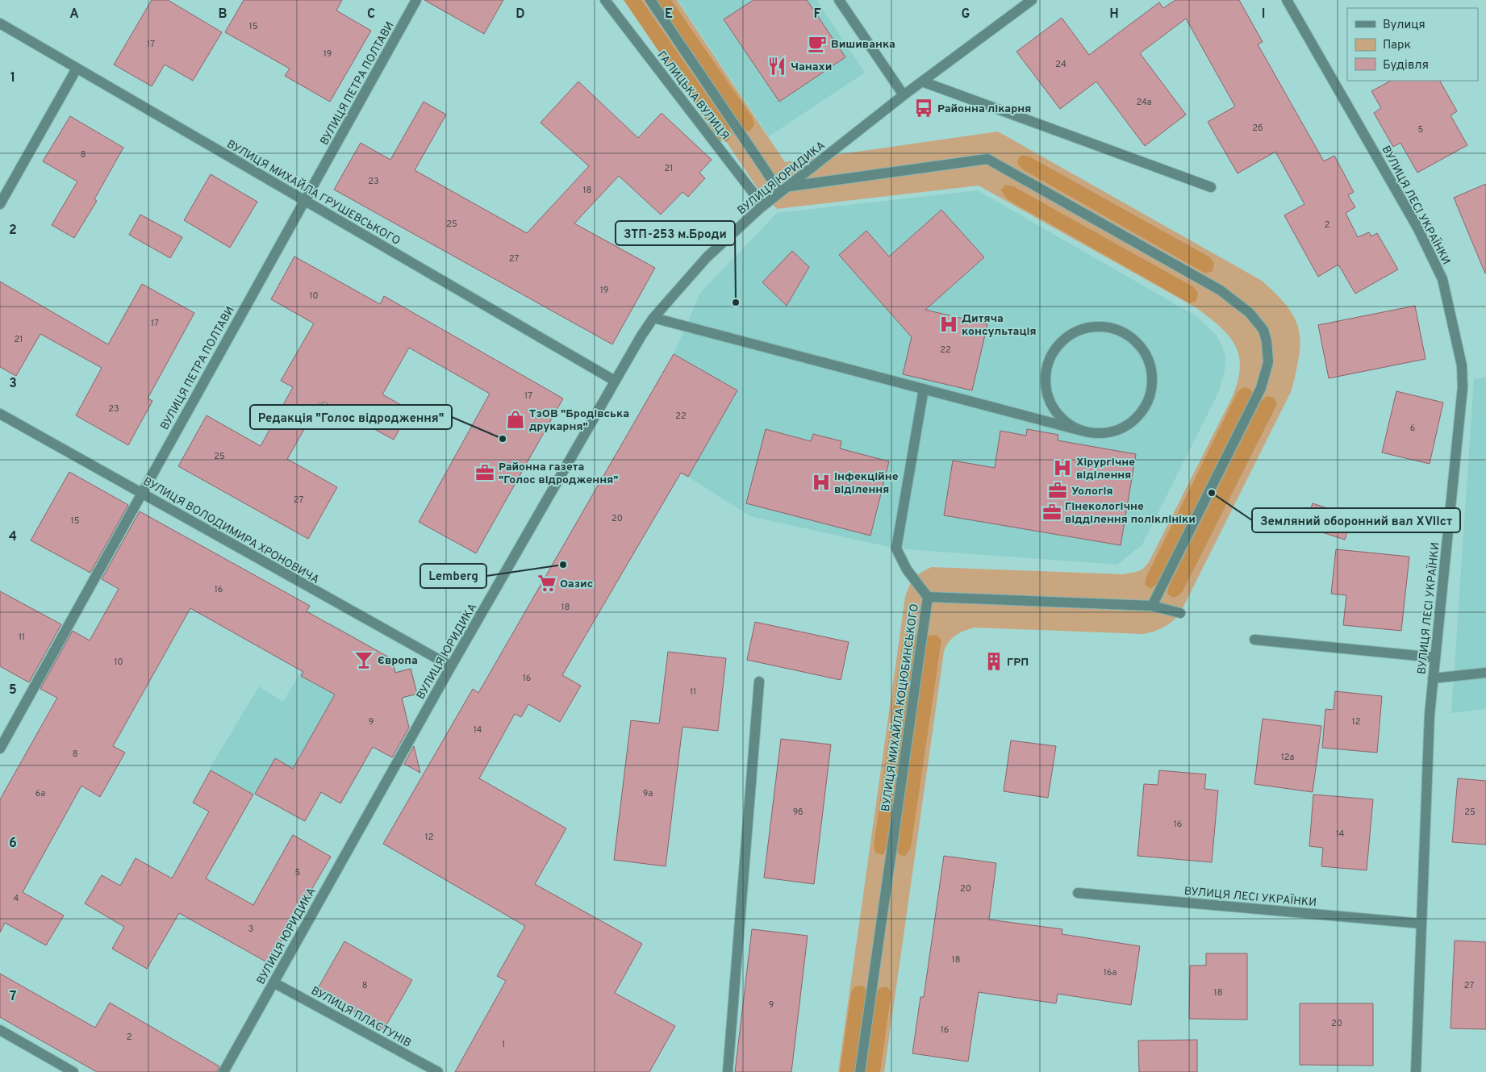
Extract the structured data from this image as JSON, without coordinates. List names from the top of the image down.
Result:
{
  "streets": {
    "street": [
      "ВУЛИЦЯ ПЕТРА ПОЛТАВИ",
      "ГАЛИЦЬКА ВУЛИЦЯ",
      "ВУЛИЦЯ ЮРИДИКА",
      "ВУЛИЦЯ МИХАЙЛА ГРУШЕВСЬКОГО",
      "ВУЛИЦЯ ЛЕСІ УКРАЇНКИ",
      "ВУЛИЦЯ ВОЛОДИМИРА ХРОНОВИЧА",
      "ВУЛИЦЯ МИХАЙЛА КОЦЮБИНСЬКОГО",
      "ВУЛИЦЯ ПЛАСТУНІВ"
    ]
  },
  "crossings": [
    ["ВУЛИЦЯ ПЕТРА ПОЛТАВИ", "ВУЛИЦЯ МИХАЙЛА ГРУШЕВСЬКОГО"],
    ["ВУЛИЦЯ ПЕТРА ПОЛТАВИ", "ВУЛИЦЯ ВОЛОДИМИРА ХРОНОВИЧА"],
    ["ГАЛИЦЬКА ВУЛИЦЯ", "ВУЛИЦЯ ЮРИДИКА"],
    ["ВУЛИЦЯ ЮРИДИКА", "ВУЛИЦЯ МИХАЙЛА ГРУШЕВСЬКОГО"],
    ["ВУЛИЦЯ ЮРИДИКА", "ВУЛИЦЯ ВОЛОДИМИРА ХРОНОВИЧА"],
    ["ВУЛИЦЯ ЮРИДИКА", "ВУЛИЦЯ ПЛАСТУНІВ"]
  ],
  "places": {
    "cafe": ["Вишиванка"],
    "restaurant": ["Чанахи"],
    "bus stop": ["Районна лікарня"],
    "other": [
      "ЗТП-253 м.Броди",
      "Редакція \"Голос відродження\"",
      "Земляний оборонний вал XVIIст",
      "Lemberg"
    ],
    "hospital": ["Дитяча консультація", "Хірургічне віділення", "Інфекційне віділення"],
    "shop": ["ТзОВ \"Бродівська друкарня\""],
    "office": ["Районна газета \"Голос відродження\"", "Уологія", "Гінекологічне відділення поліклініки"],
    "supermarket": ["Оазис"],
    "bar": ["Європа"],
    "building": ["ГРП"]
  },
  "house_numbers": [
    "15",
    "17",
    "19",
    "24",
    "24а",
    "2б",
    "5",
    "8",
    "21",
    "23",
    "18",
    "25",
    "2",
    "27",
    "19",
    "10",
    "17",
    "21",
    "22",
    "17",
    "23",
    "22",
    "6",
    "25",
    "27",
    "20",
    "15",
    "16",
    "18",
    "11",
    "10",
    "16",
    "11",
    "9",
    "12",
    "14",
    "8",
    "12а",
    "6а",
    "9а",
    "9б",
    "25",
    "16",
    "14",
    "12",
    "5",
    "20",
    "4",
    "3",
    "18",
    "16а",
    "8",
    "27",
    "18",
    "9",
    "20",
    "16",
    "2",
    "1"
  ],
  "legend": ["Вулиця", "Парк", "Будівля"],
  "grid": {
    "columns": [
      "A",
      "B",
      "C",
      "D",
      "E",
      "F",
      "G",
      "H",
      "I"
    ],
    "rows": [
      "1",
      "2",
      "3",
      "4",
      "5",
      "6",
      "7"
    ]
  }
}
